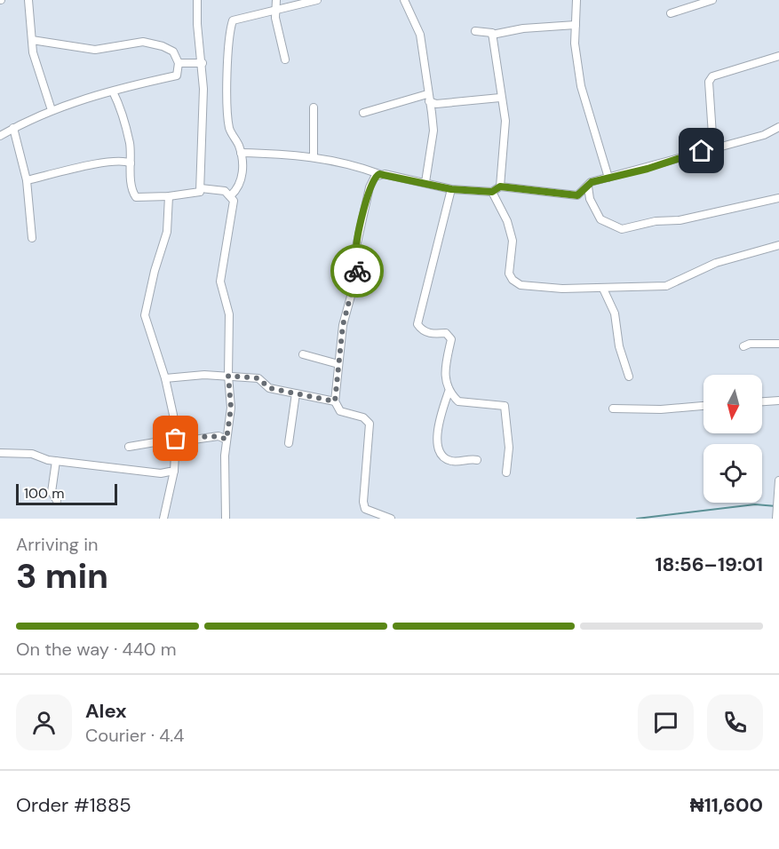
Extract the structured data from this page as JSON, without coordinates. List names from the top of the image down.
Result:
{
  "scale_bar": "100 m",
  "north": "bottom",
  "page": {
    "scale": "100 m",
    "heading": ["3 min", "Arriving in", "18:56–19:01"],
    "panel": [
      "Alex",
      "Courier · 4.4",
      "Order #1885",
      "₦11,600"
    ],
    "bar": "On the way · 440 m"
  }
}
